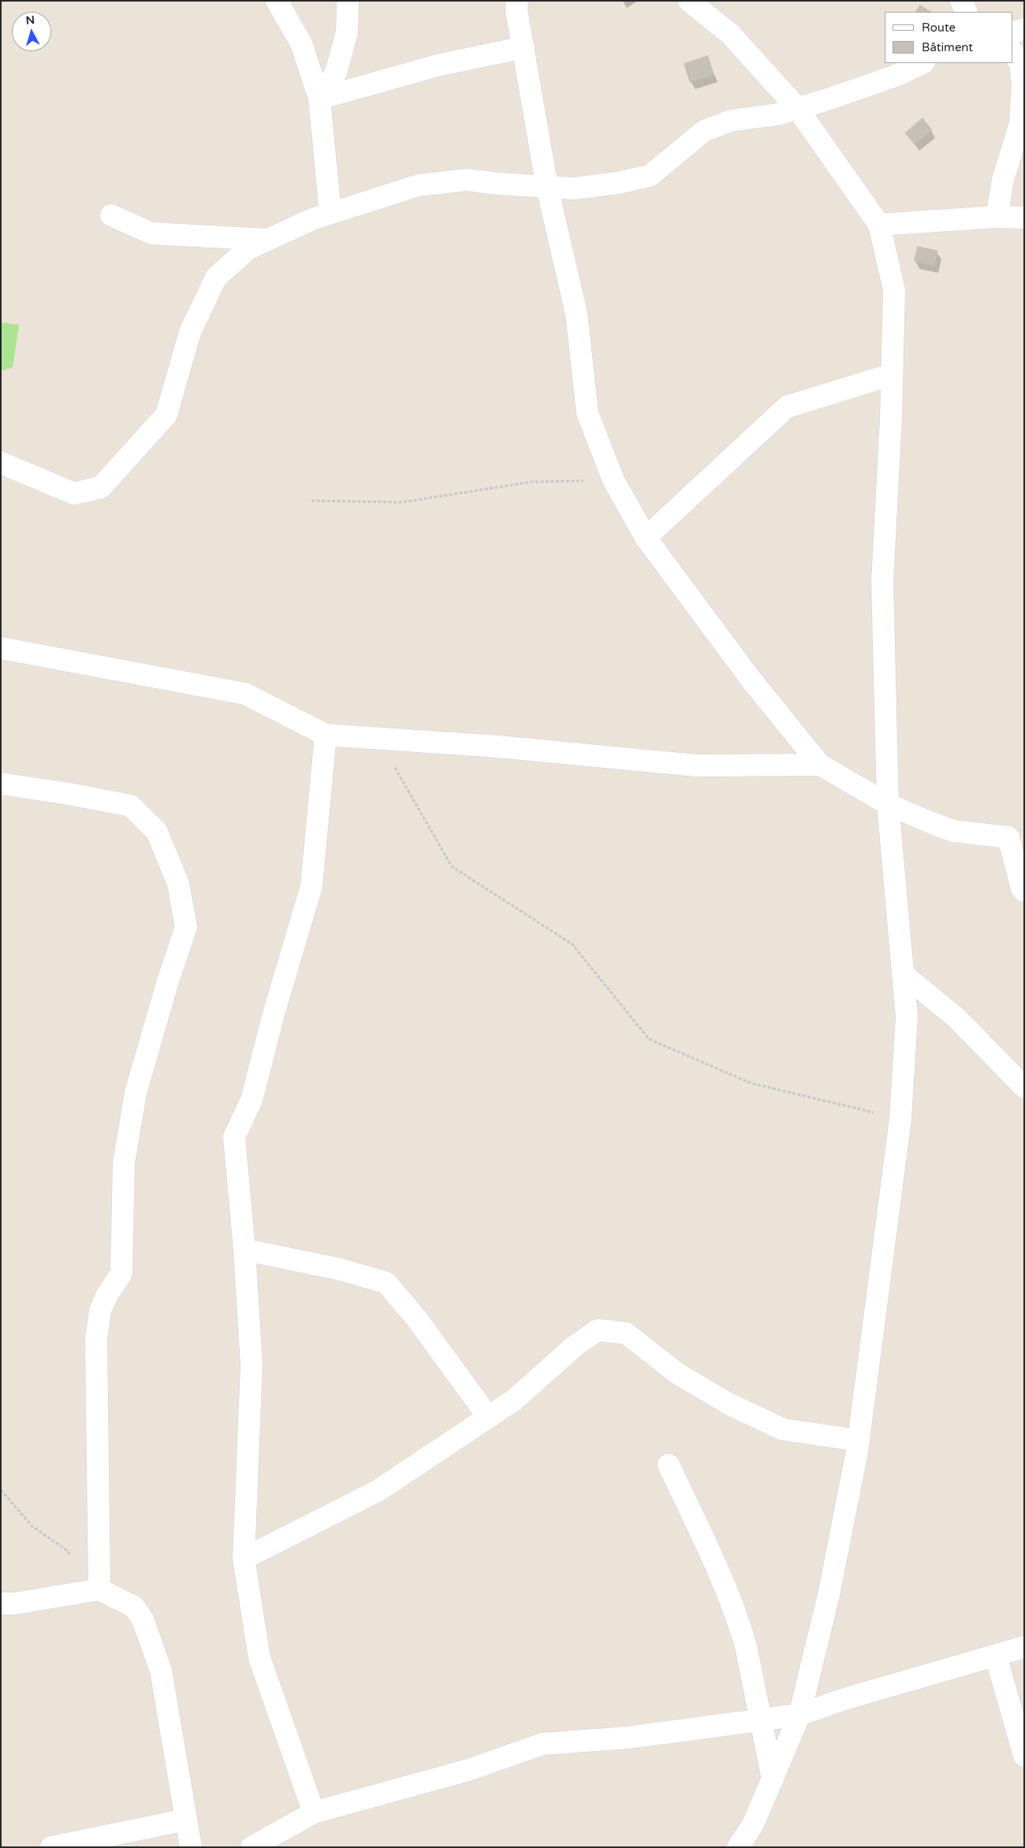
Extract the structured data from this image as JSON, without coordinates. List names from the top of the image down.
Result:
{
  "legend": ["Route", "Bâtiment"],
  "north": "top"
}
